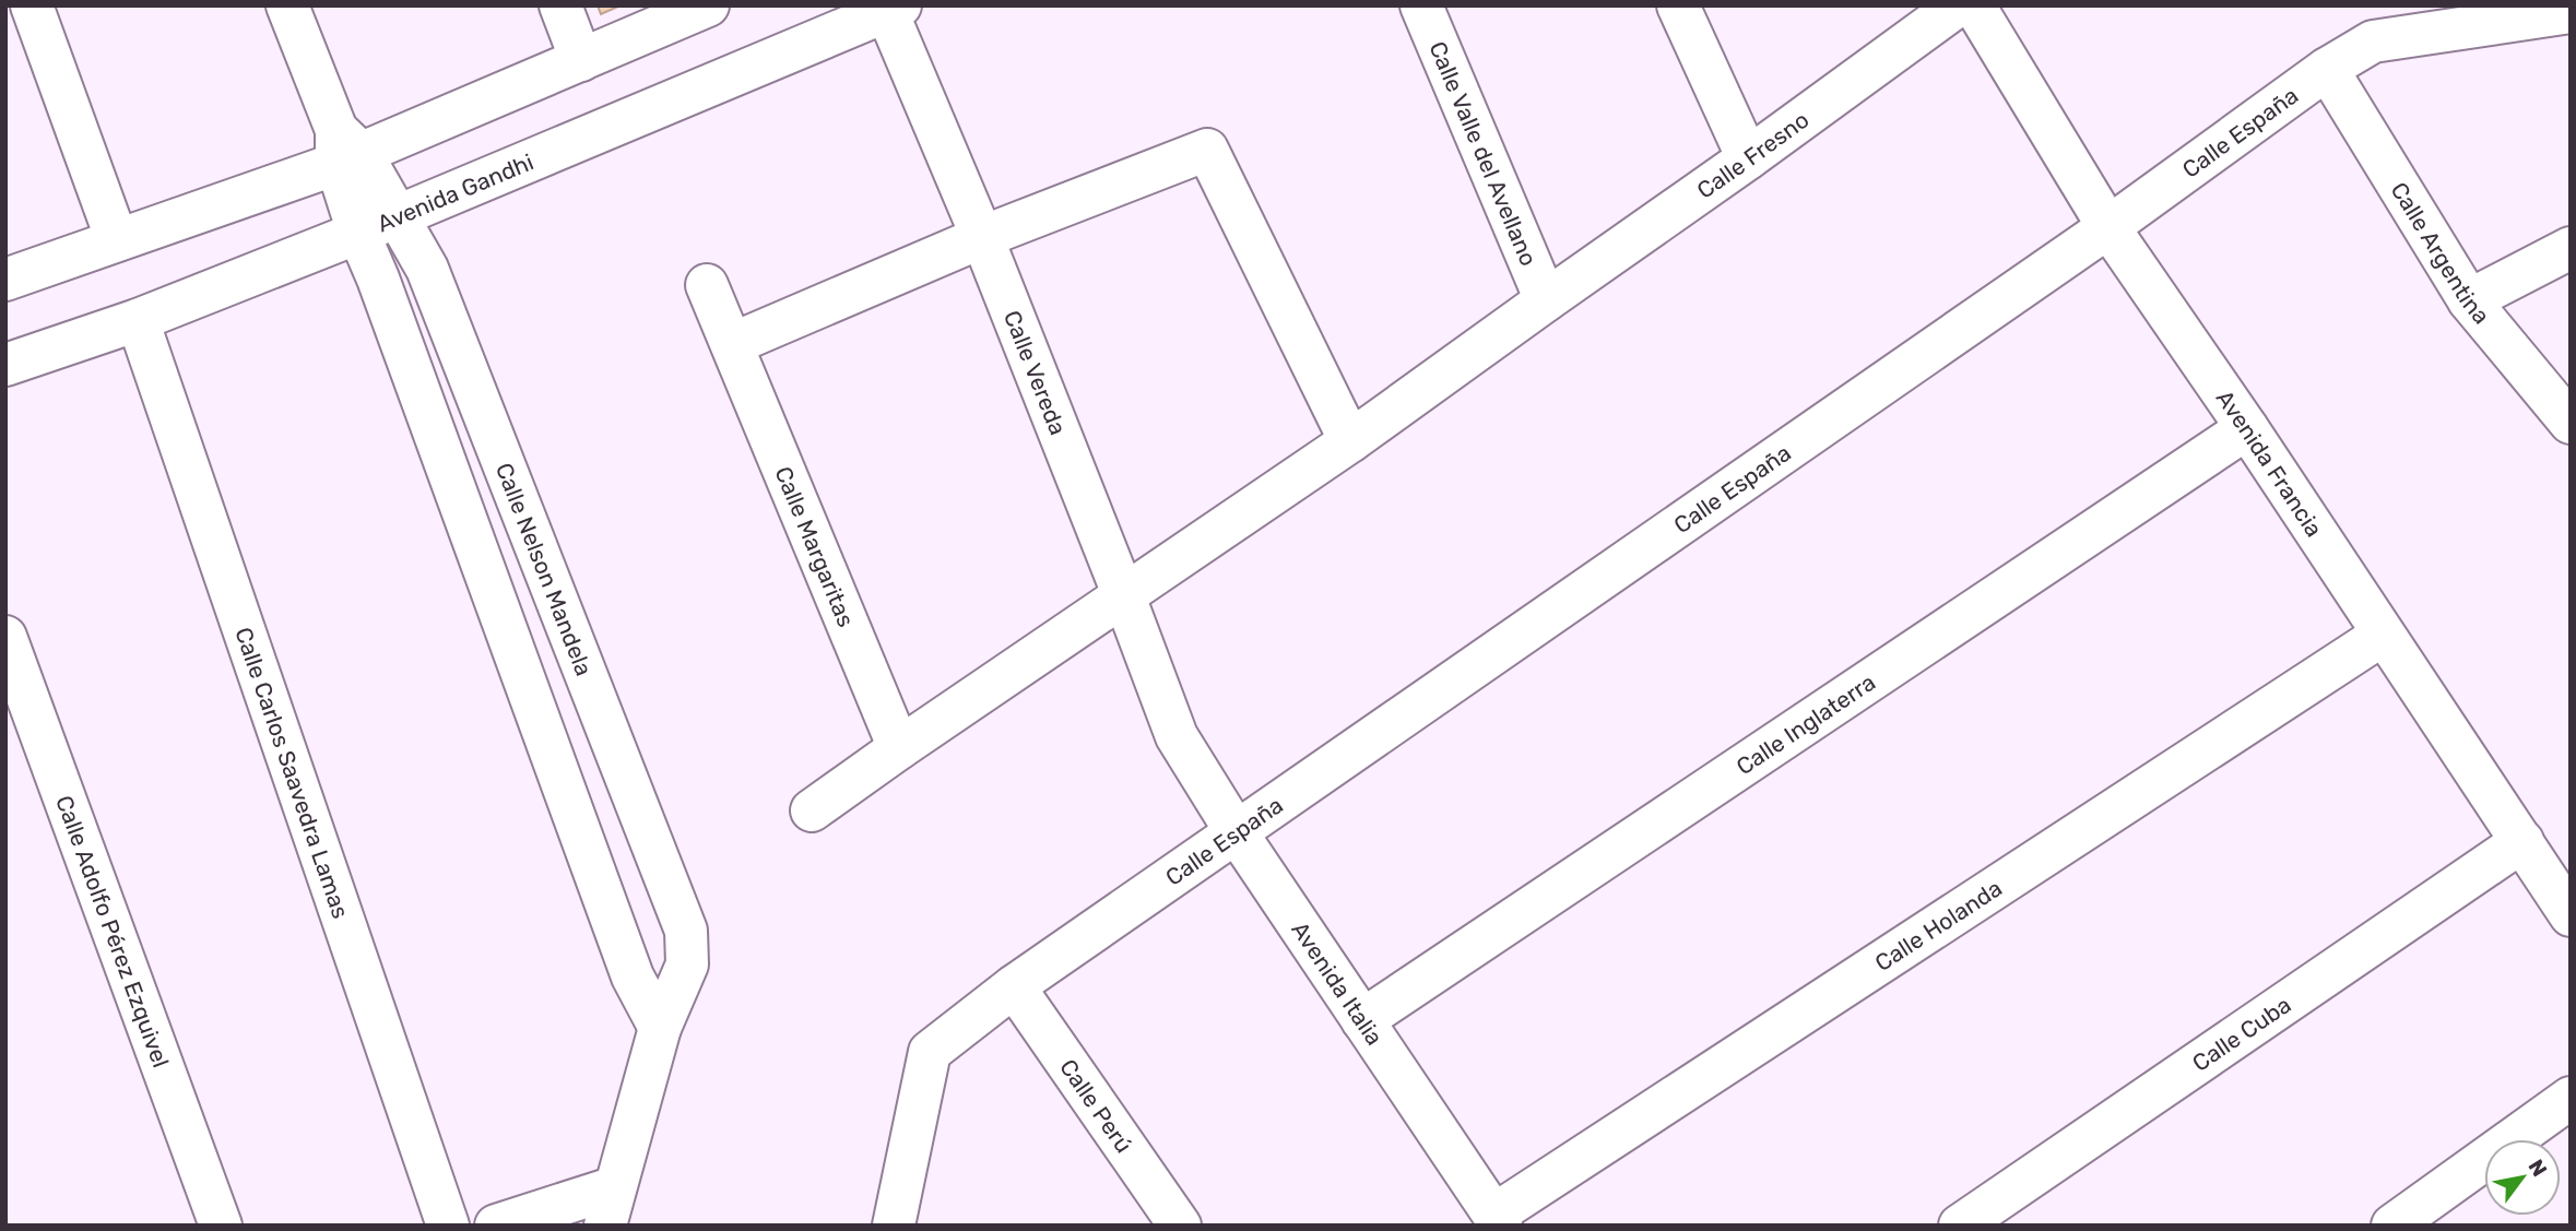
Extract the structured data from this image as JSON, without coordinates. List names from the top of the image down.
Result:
{
  "streets": {
    "street": [
      "Calle España",
      "Calle Valle del Avellano",
      "Calle Fresno",
      "Avenida Gandhi",
      "Calle Argentina",
      "Calle Vereda",
      "Avenida Francia",
      "Calle Margaritas",
      "Calle Nelson Mandela",
      "Calle Inglaterra",
      "Calle Carlos Saavedra Lamas",
      "Calle Holanda",
      "Calle Adolfo Pérez Ezquivel",
      "Avenida Italia",
      "Calle Cuba",
      "Calle Perú"
    ]
  },
  "crossings": [
    ["Calle España", "Calle Argentina"],
    ["Calle España", "Avenida Francia"],
    ["Calle España", "Avenida Italia"],
    ["Calle España", "Calle Perú"],
    ["Calle Valle del Avellano", "Calle Fresno"],
    ["Calle Fresno", "Calle Vereda"],
    ["Calle Fresno", "Calle Margaritas"],
    ["Avenida Gandhi", "Calle Vereda"],
    ["Avenida Gandhi", "Calle Nelson Mandela"],
    ["Avenida Gandhi", "Calle Carlos Saavedra Lamas"],
    ["Calle Vereda", "Avenida Italia"],
    ["Avenida Francia", "Calle Inglaterra"],
    ["Avenida Francia", "Calle Holanda"],
    ["Avenida Francia", "Calle Cuba"],
    ["Calle Inglaterra", "Avenida Italia"],
    ["Calle Holanda", "Avenida Italia"]
  ],
  "north": "top right"
}
